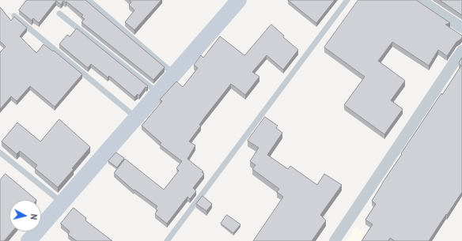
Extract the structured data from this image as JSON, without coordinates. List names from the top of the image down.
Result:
{
  "north": "right"
}
